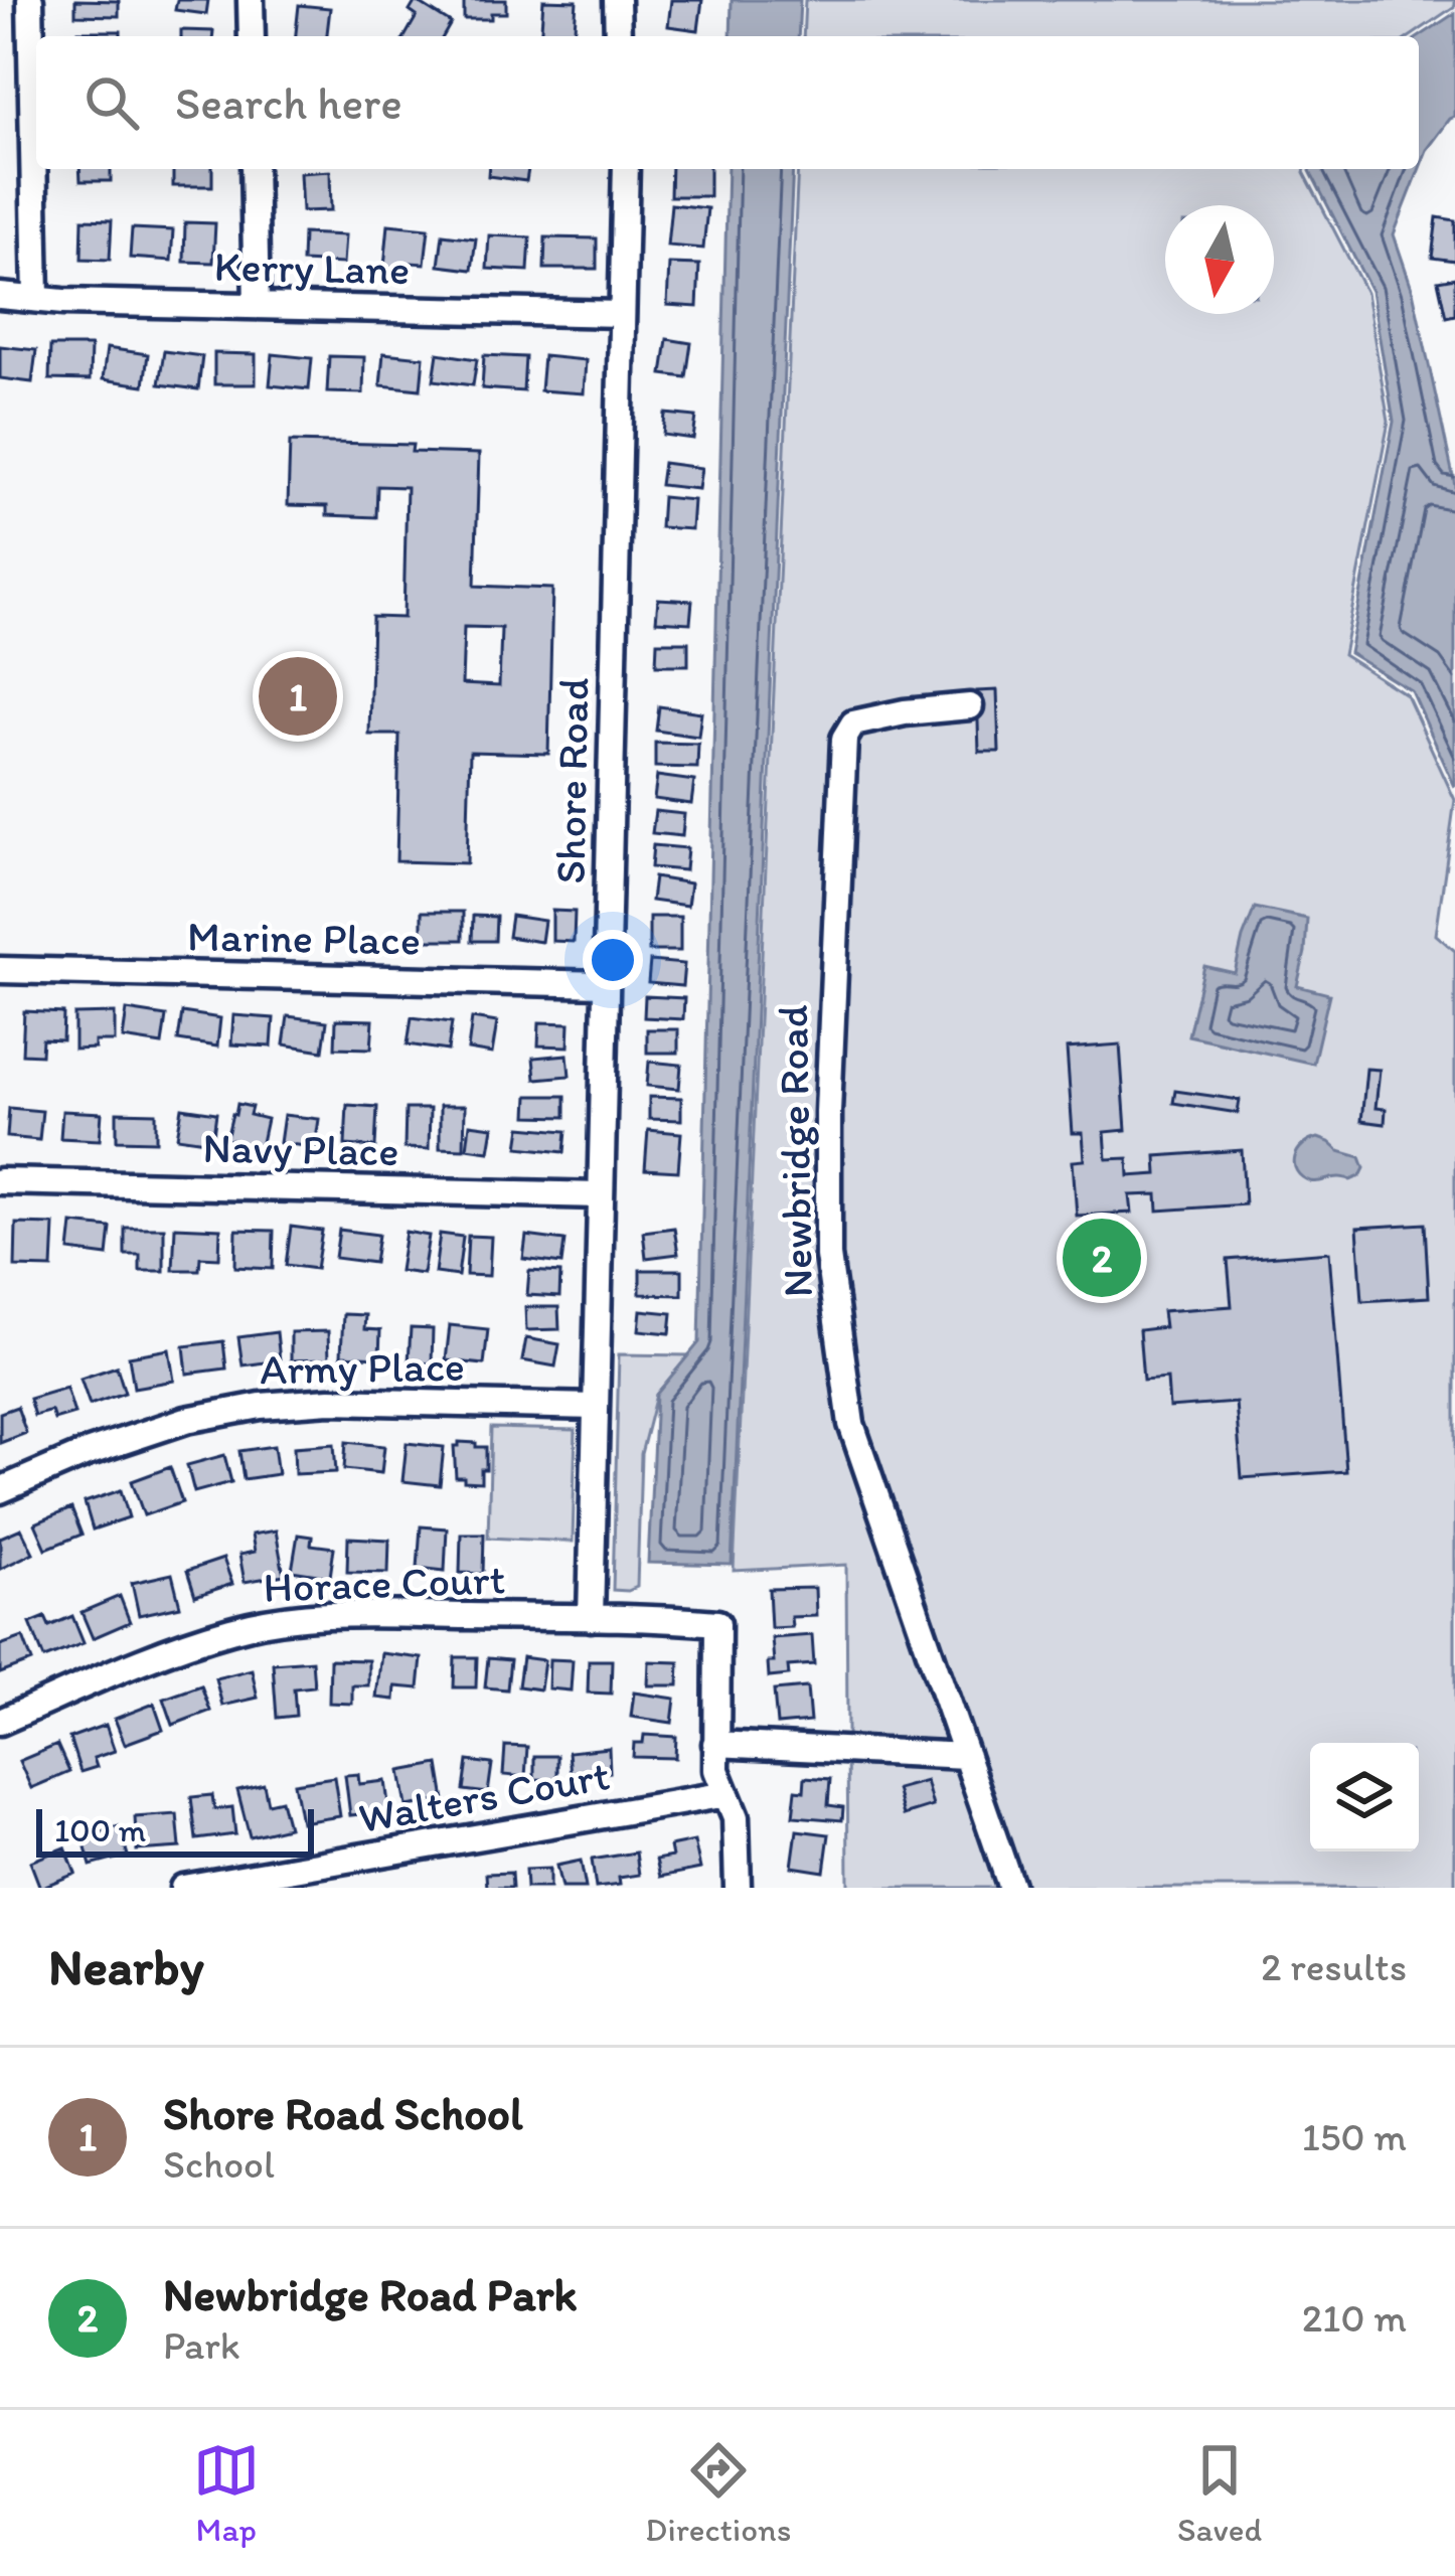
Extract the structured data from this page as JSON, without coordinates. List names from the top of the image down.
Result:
{
  "streets": {
    "street": [
      "Kerry Lane",
      "Shore Road",
      "Marine Place",
      "Navy Place",
      "Newbridge Road",
      "Army Place",
      "Horace Court",
      "Walters Court"
    ]
  },
  "crossings": [
    ["Kerry Lane", "Shore Road"],
    ["Shore Road", "Marine Place"],
    ["Shore Road", "Navy Place"],
    ["Shore Road", "Army Place"],
    ["Shore Road", "Horace Court"]
  ],
  "scale_bar": "100 m",
  "north": "bottom",
  "page": {
    "search": "Search here",
    "pins": ["1", "2"],
    "scale": "100 m",
    "heading": ["Nearby", "2 results"],
    "list": [
      {
        "mark": "1",
        "name": "Shore Road School",
        "note": "School",
        "value": "150 m"
      },
      {
        "mark": "2",
        "name": "Newbridge Road Park",
        "note": "Park",
        "value": "210 m"
      }
    ],
    "nav": ["Map", "Directions", "Saved"]
  }
}
